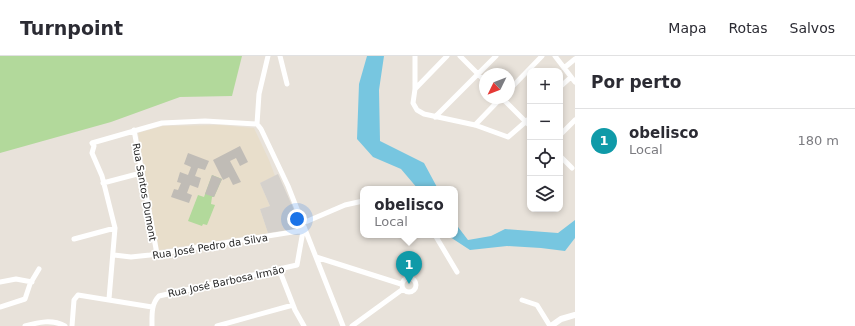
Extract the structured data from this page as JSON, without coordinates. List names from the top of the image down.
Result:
{
  "streets": {
    "street": ["Rua Santos Dumont", "Rua José Pedro da Silva", "Rua José Barbosa Irmão"]
  },
  "crossings": [
    ["Rua Santos Dumont", "Rua José Pedro da Silva"],
    ["Rua José Pedro da Silva", "Rua José Barbosa Irmão"]
  ],
  "north": "bottom left",
  "page": {
    "header": "Turnpoint",
    "nav": ["Mapa", "Rotas", "Salvos"],
    "heading": "Por perto",
    "map_buttons": ["+", "−"],
    "list": [
      {
        "mark": "1",
        "name": "obelisco",
        "note": "Local",
        "value": "180 m"
      }
    ],
    "popup": ["obelisco", "Local"],
    "pins": "1"
  }
}
